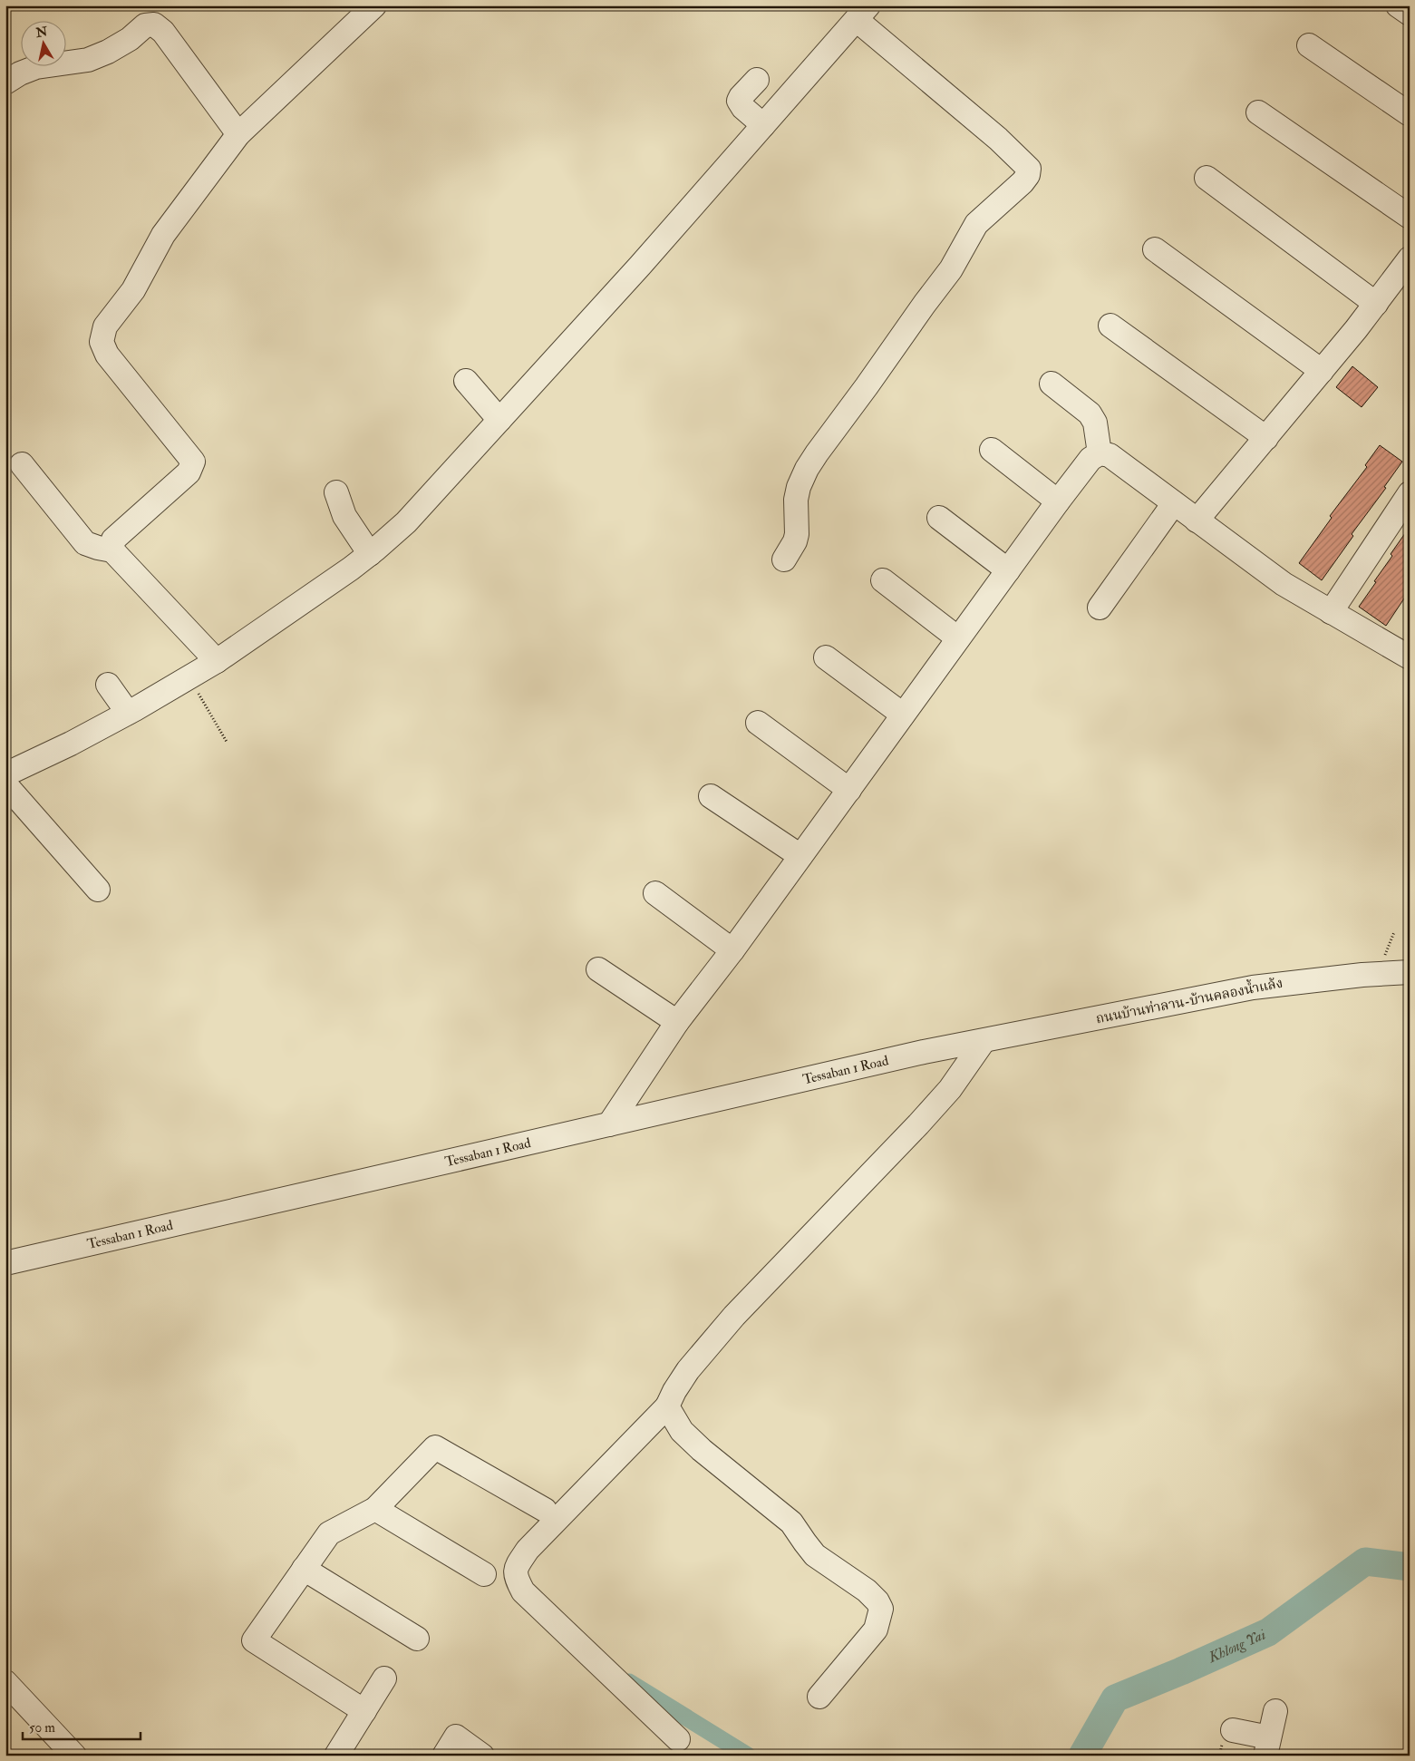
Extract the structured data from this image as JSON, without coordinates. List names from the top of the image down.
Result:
{
  "streets": {
    "street": ["ถนนบ้านท่าลาน-บ้านคลองน้ำแล้ง", "Tessaban 1 Road"]
  },
  "crossings": [
    ["ถนนบ้านท่าลาน-บ้านคลองน้ำแล้ง", "Tessaban 1 Road"]
  ],
  "water": ["Khlong Yai"],
  "scale_bar": "50 m",
  "north": "top"
}
